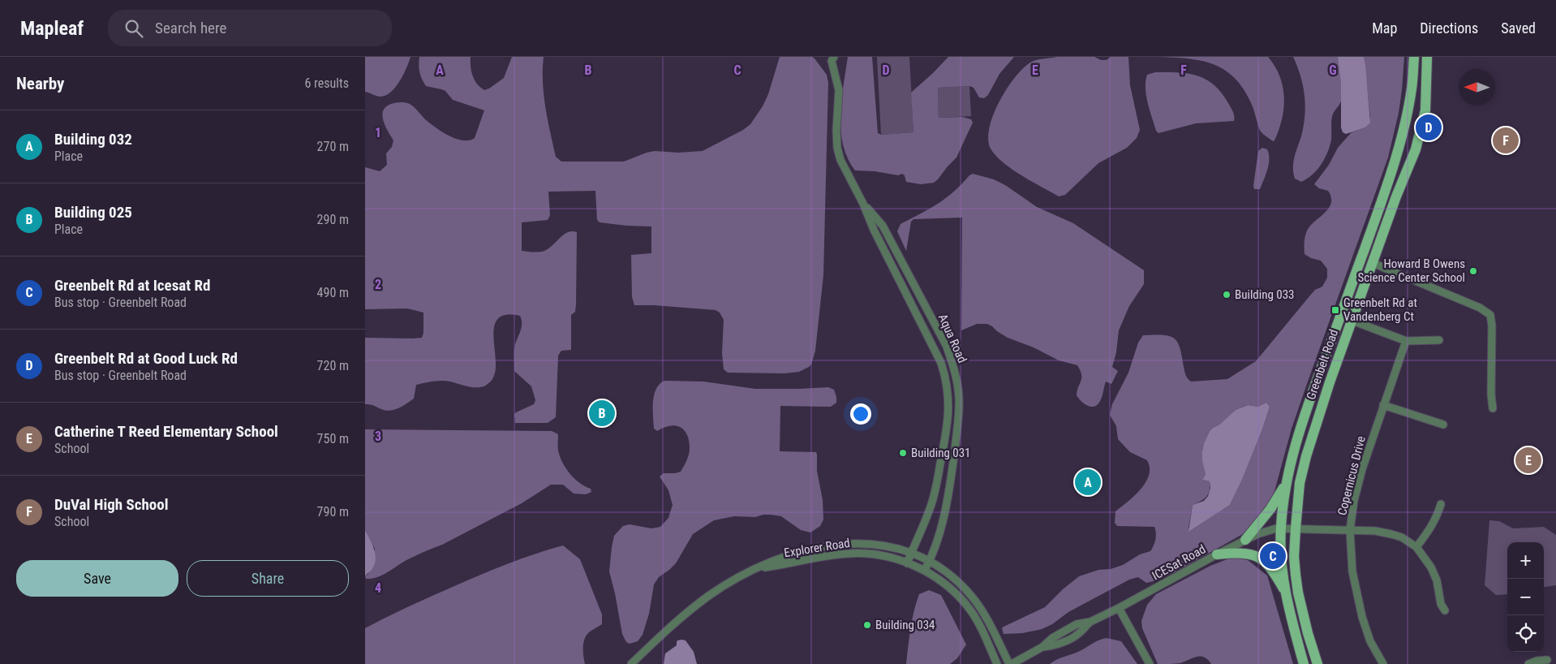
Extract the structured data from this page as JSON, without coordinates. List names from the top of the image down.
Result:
{
  "streets": {
    "main road": ["Greenbelt Road"],
    "street": [
      "Aqua Road",
      "Copernicus Drive",
      "Explorer Road",
      "ICESat Road"
    ]
  },
  "crossings": [
    ["Aqua Road", "Explorer Road"],
    ["Greenbelt Road", "ICESat Road"],
    ["Copernicus Drive", "ICESat Road"],
    ["Explorer Road", "ICESat Road"]
  ],
  "places": {
    "other": [
      "Howard B Owens Science Center School",
      "Building 033",
      "Building 031",
      "Building 034"
    ],
    "transit": ["Greenbelt Rd at Vandenberg Ct"]
  },
  "north": "left",
  "page": {
    "header": "Mapleaf",
    "search": "Search here",
    "nav": ["Map", "Directions", "Saved"],
    "heading": ["Nearby", "6 results"],
    "list": [
      {
        "mark": "A",
        "name": "Building 032",
        "note": "Place",
        "value": "270 m"
      },
      {
        "mark": "B",
        "name": "Building 025",
        "note": "Place",
        "value": "290 m"
      },
      {
        "mark": "C",
        "name": "Greenbelt Rd at Icesat Rd",
        "note": "Bus stop · Greenbelt Road",
        "value": "490 m"
      },
      {
        "mark": "D",
        "name": "Greenbelt Rd at Good Luck Rd",
        "note": "Bus stop · Greenbelt Road",
        "value": "720 m"
      },
      {
        "mark": "E",
        "name": "Catherine T Reed Elementary School",
        "note": "School",
        "value": "750 m"
      },
      {
        "mark": "F",
        "name": "DuVal High School",
        "note": "School",
        "value": "790 m"
      }
    ],
    "pins": [
      "D",
      "F",
      "B",
      "E",
      "A",
      "C"
    ],
    "map_buttons": ["+", "−"],
    "buttons": ["Save", "Share"]
  },
  "grid": {
    "columns": [
      "A",
      "B",
      "C",
      "D",
      "E",
      "F",
      "G"
    ],
    "rows": [
      "1",
      "2",
      "3",
      "4"
    ]
  }
}
